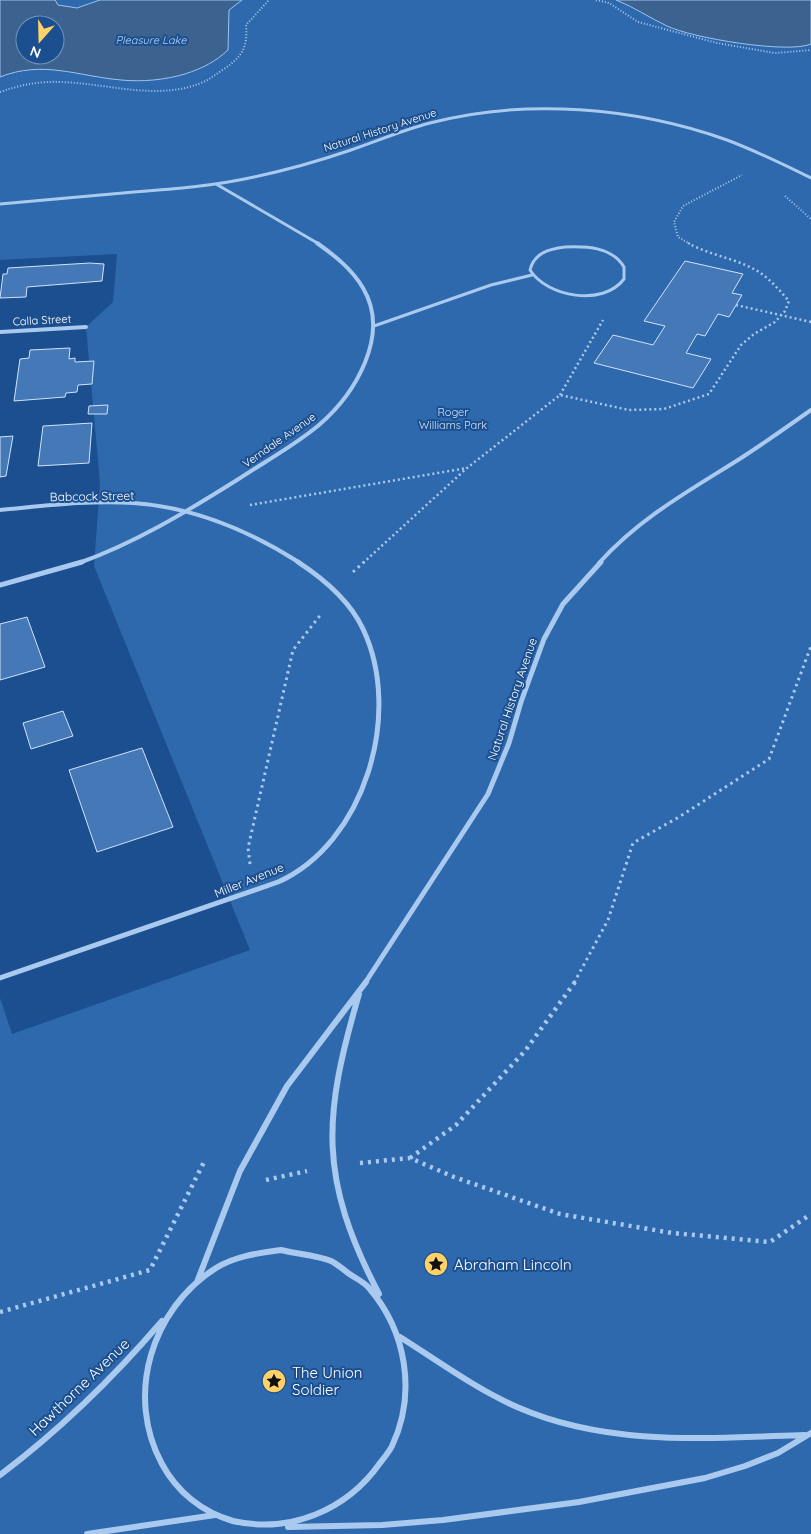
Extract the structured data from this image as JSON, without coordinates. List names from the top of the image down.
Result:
{
  "streets": {
    "street": [
      "Natural History Avenue",
      "Calla Street",
      "Verndale Avenue",
      "Babcock Street",
      "Miller Avenue",
      "Hawthorne Avenue"
    ]
  },
  "crossings": [
    ["Natural History Avenue", "Verndale Avenue"],
    ["Verndale Avenue", "Babcock Street"],
    ["Verndale Avenue", "Miller Avenue"],
    ["Babcock Street", "Miller Avenue"]
  ],
  "water": ["Pleasure Lake"],
  "parks": ["Roger Williams Park"],
  "places": {
    "place": ["Abraham Lincoln", "The Union Soldier"]
  },
  "north": "bottom"
}
